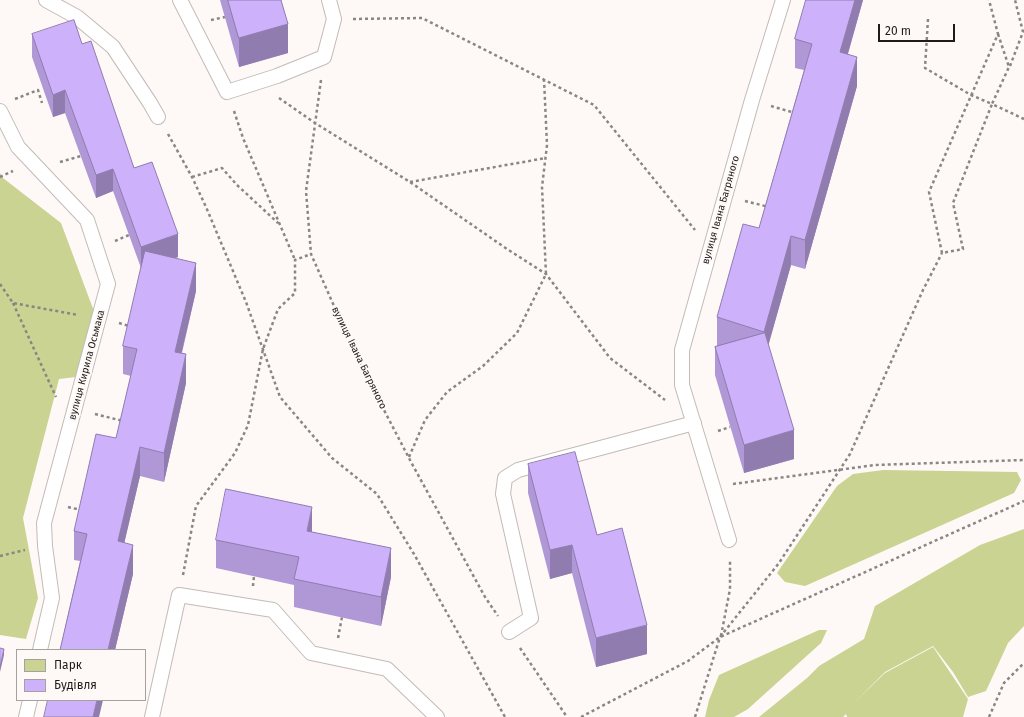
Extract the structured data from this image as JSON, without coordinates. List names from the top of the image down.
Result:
{
  "streets": {
    "lane": ["вулиця Івана Багряного", "вулиця Кирила Осьмака"]
  },
  "legend": ["Парк", "Будівля"],
  "scale_bar": "20 m"
}
